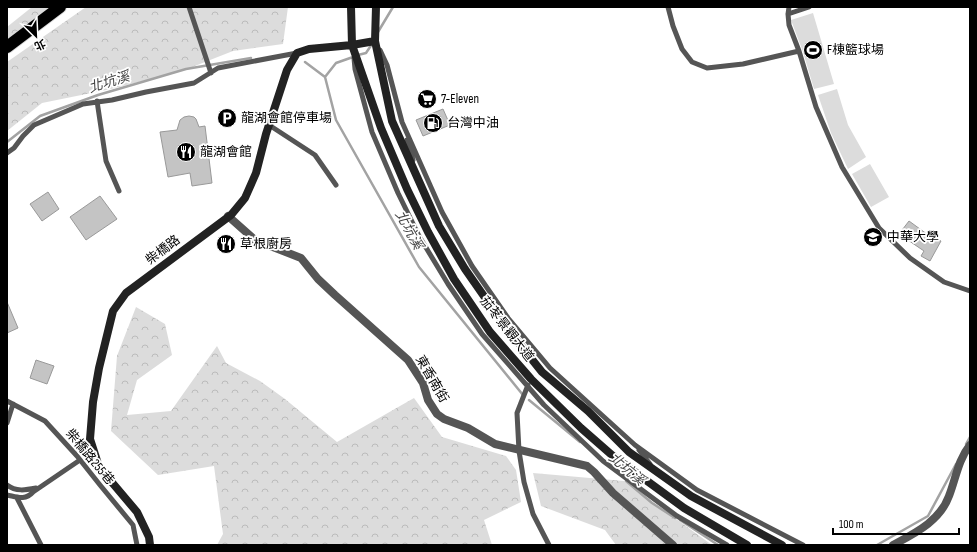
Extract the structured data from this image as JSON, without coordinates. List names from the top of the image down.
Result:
{
  "streets": {
    "street": ["柴橋路", "茄苳景觀大道", "東香南街"],
    "lane": ["柴橋路255巷"]
  },
  "crossings": [
    ["柴橋路", "東香南街"]
  ],
  "water": ["北坑溪"],
  "places": {
    "sports": ["F棟籃球場"],
    "supermarket": ["7-Eleven"],
    "parking": ["龍湖會館停車場"],
    "fuel station": ["台灣中油"],
    "restaurant": ["龍湖會館", "草根廚房"],
    "school or university": ["中華大學"]
  },
  "scale_bar": "100 m",
  "north": "bottom right"
}
